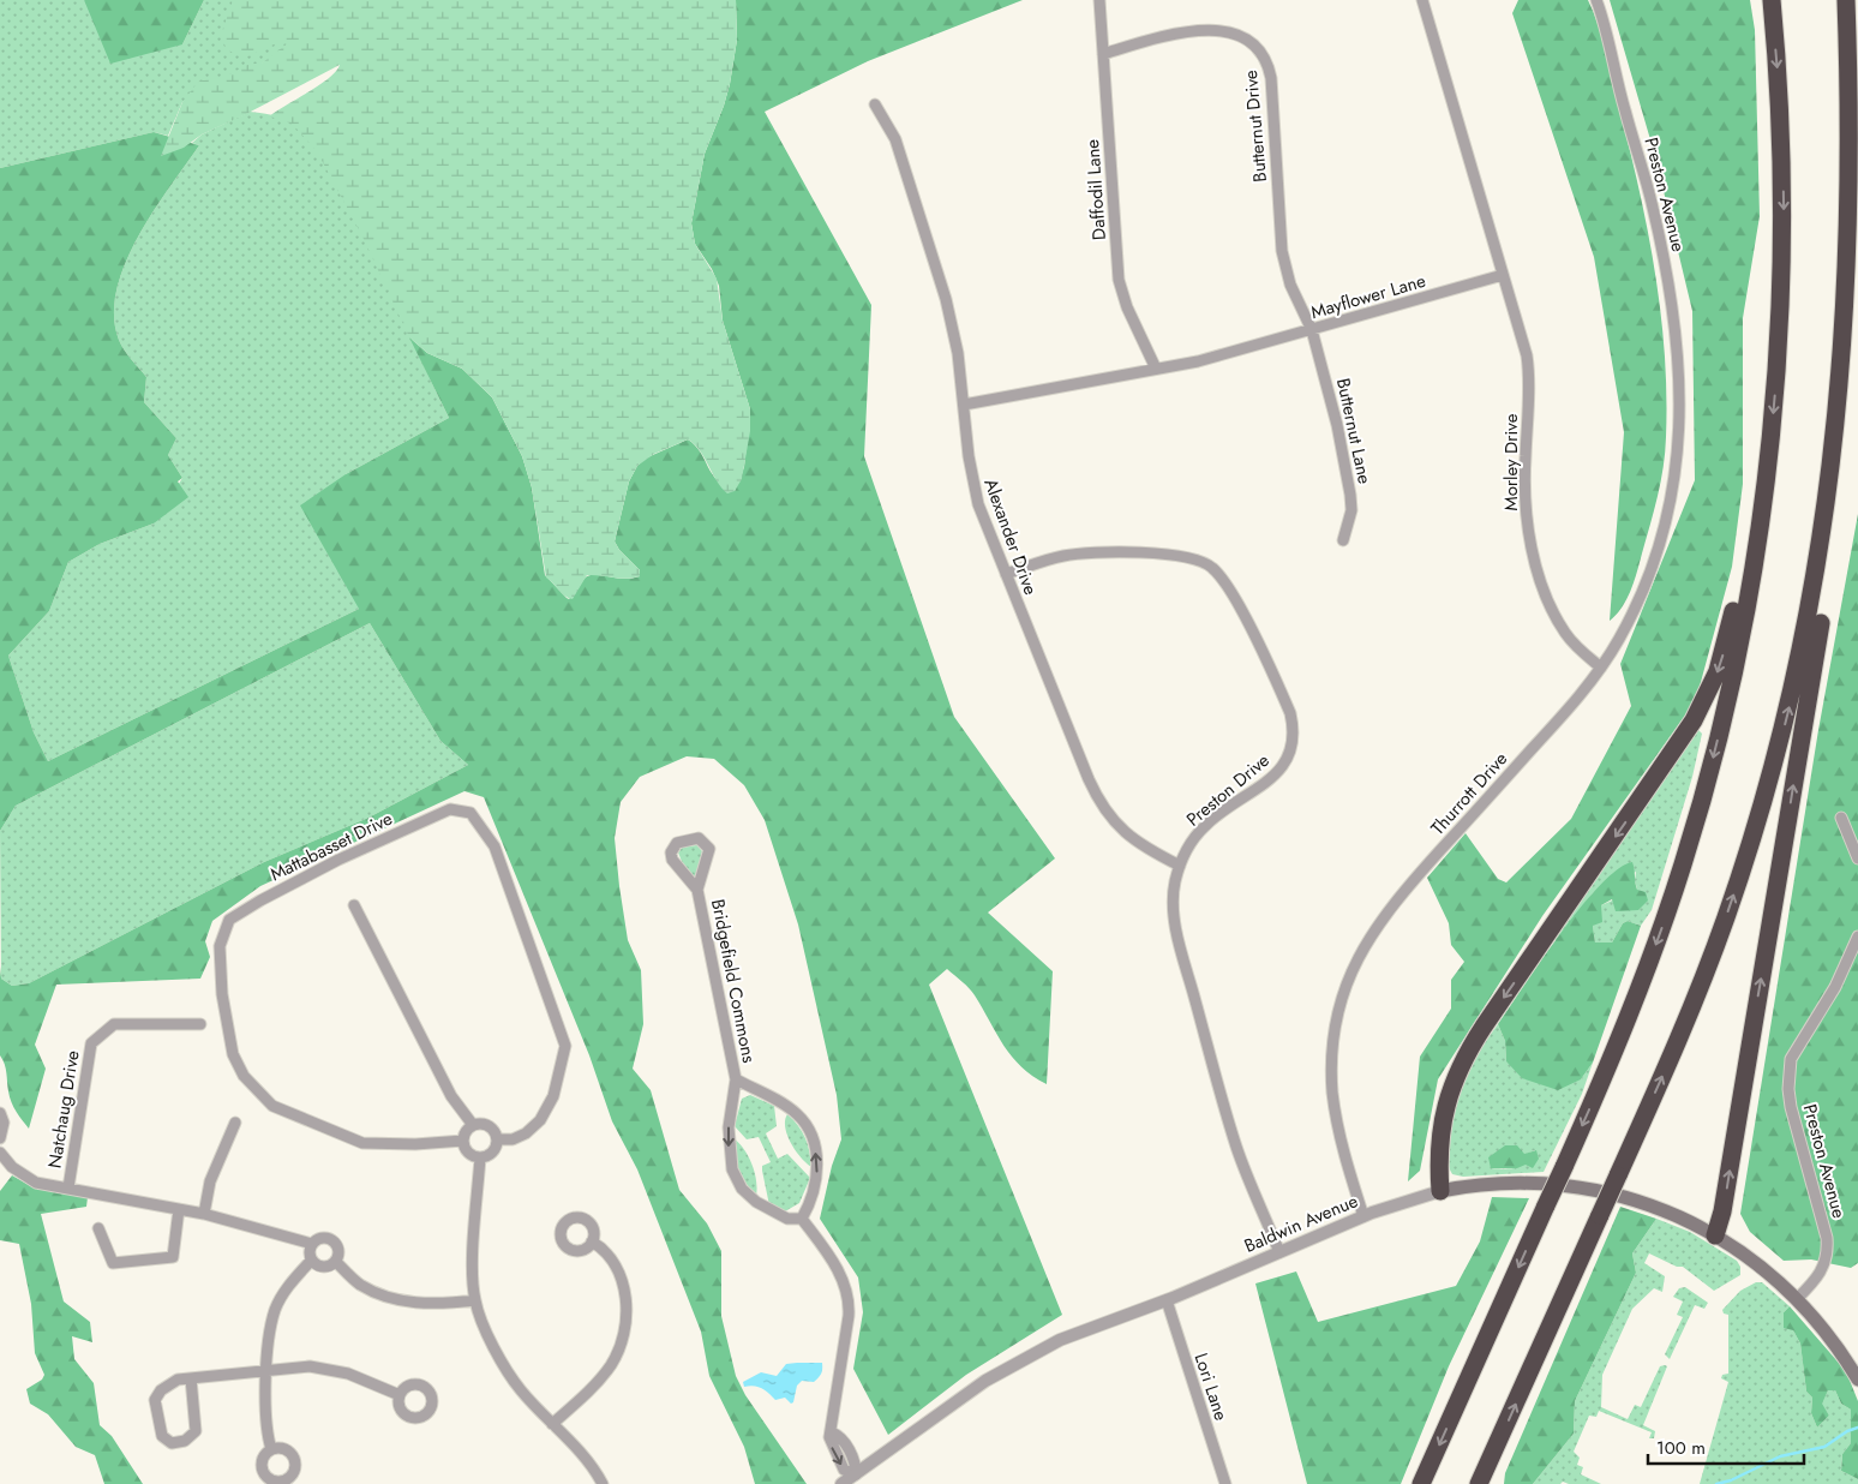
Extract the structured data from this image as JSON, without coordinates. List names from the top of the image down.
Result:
{
  "streets": {
    "main road": ["Baldwin Avenue"],
    "street": [
      "Butternut Drive",
      "Daffodil Lane",
      "Preston Avenue",
      "Mayflower Lane",
      "Butternut Lane",
      "Morley Drive",
      "Alexander Drive",
      "Preston Drive",
      "Thurrott Drive",
      "Mattabasset Drive",
      "Bridgefield Commons",
      "Natchaug Drive",
      "Lori Lane"
    ]
  },
  "crossings": [
    ["Butternut Drive", "Daffodil Lane"],
    ["Butternut Drive", "Mayflower Lane"],
    ["Butternut Drive", "Butternut Lane"],
    ["Daffodil Lane", "Mayflower Lane"],
    ["Preston Avenue", "Thurrott Drive"],
    ["Preston Avenue", "Baldwin Avenue"],
    ["Mayflower Lane", "Butternut Lane"],
    ["Mayflower Lane", "Morley Drive"],
    ["Mayflower Lane", "Alexander Drive"],
    ["Morley Drive", "Thurrott Drive"],
    ["Alexander Drive", "Preston Drive"],
    ["Preston Drive", "Baldwin Avenue"],
    ["Thurrott Drive", "Baldwin Avenue"],
    ["Baldwin Avenue", "Lori Lane"]
  ],
  "scale_bar": "100 m"
}
